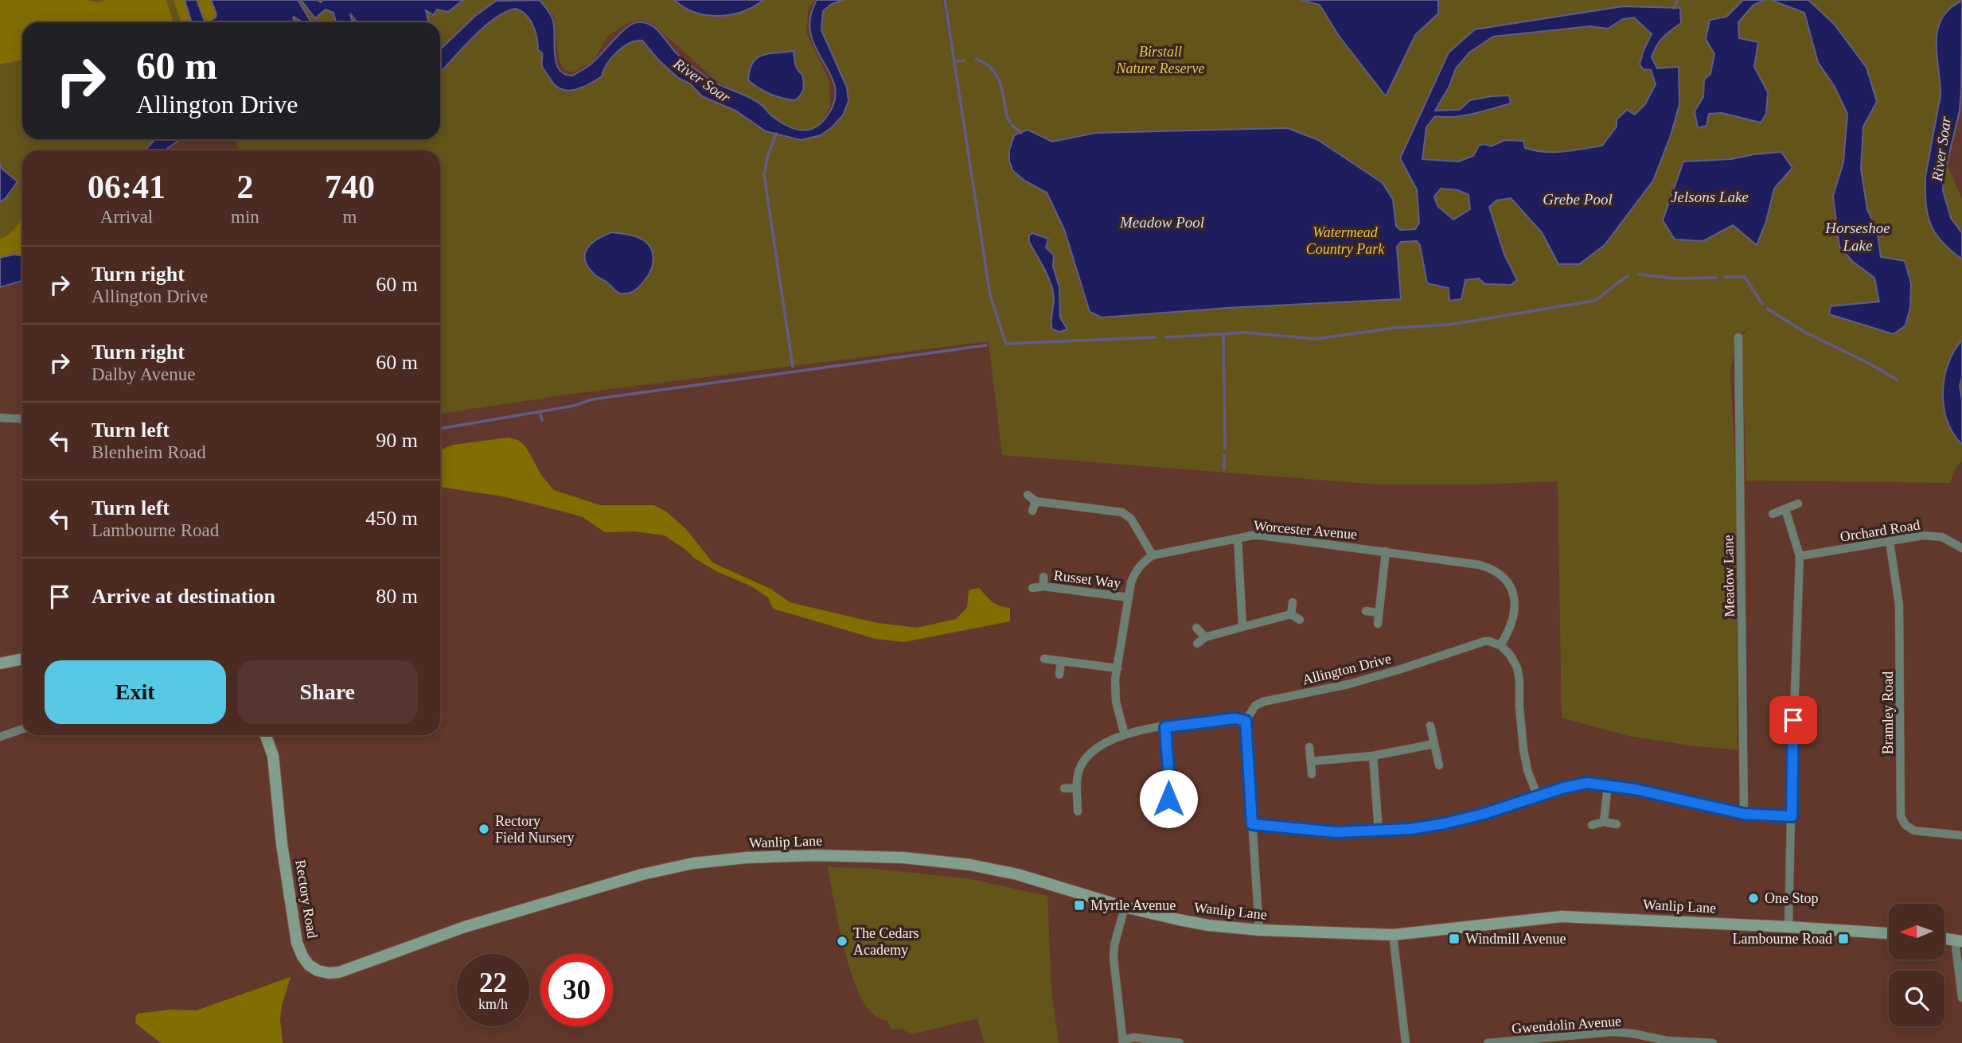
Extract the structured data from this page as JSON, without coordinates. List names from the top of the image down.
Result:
{
  "streets": {
    "street": [
      "Worcester Avenue",
      "Orchard Road",
      "Meadow Lane",
      "Russet Way",
      "Allington Drive",
      "Bramley Road",
      "Wanlip Lane",
      "Rectory Road",
      "Gwendolin Avenue"
    ]
  },
  "crossings": [
    ["Worcester Avenue", "Allington Drive"],
    ["Orchard Road", "Bramley Road"],
    ["Wanlip Lane", "Rectory Road"]
  ],
  "water": [
    "River Soar",
    "Jelsons Lake",
    "Grebe Pool",
    "Meadow Pool",
    "Horseshoe Lake"
  ],
  "parks": ["Birstall Nature Reserve", "Watermead Country Park"],
  "places": {
    "other": ["Rectory Field Nursery", "One Stop", "The Cedars Academy"],
    "transit": ["Myrtle Avenue", "Windmill Avenue", "Lambourne Road"]
  },
  "north": "left",
  "page": {
    "turn": ["60 m", "Allington Drive"],
    "eta": [
      "06:41",
      "Arrival",
      "2",
      "min",
      "740",
      "m"
    ],
    "list": [
      {
        "name": "Turn right",
        "note": "Allington Drive",
        "value": "60 m"
      },
      {
        "name": "Turn right",
        "note": "Dalby Avenue",
        "value": "60 m"
      },
      {
        "name": "Turn left",
        "note": "Blenheim Road",
        "value": "90 m"
      },
      {
        "name": "Turn left",
        "note": "Lambourne Road",
        "value": "450 m"
      },
      {
        "name": "Arrive at destination",
        "value": "80 m"
      }
    ],
    "buttons": ["Exit", "Share"],
    "speed": "22 km/h",
    "limit": "30"
  }
}
